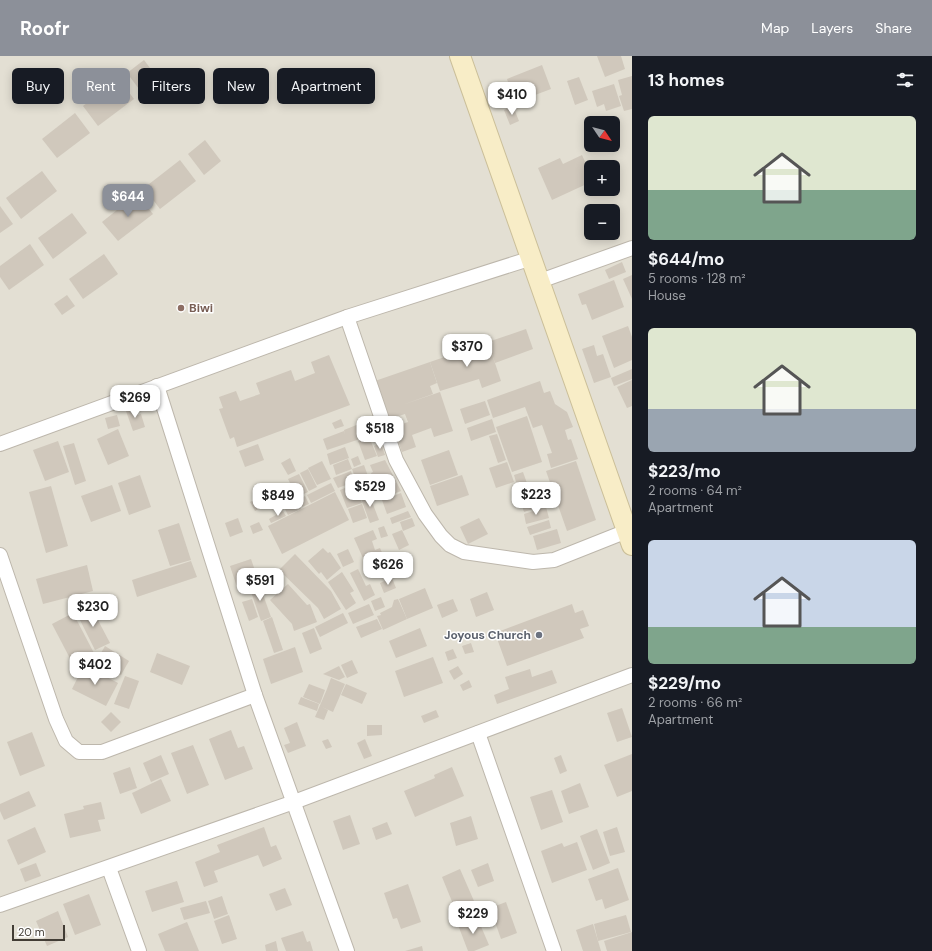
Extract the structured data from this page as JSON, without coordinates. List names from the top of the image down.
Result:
{
  "places": ["Biwi", "Joyous Church"],
  "scale_bar": "20 m",
  "north": "bottom right",
  "page": {
    "header": "Roofr",
    "nav": ["Map", "Layers", "Share"],
    "heading": "13 homes",
    "chip": [
      "Buy",
      "Rent",
      "Filters",
      "New",
      "Apartment"
    ],
    "price": [
      "$410",
      "$644",
      "$370",
      "$269",
      "$518",
      "$529",
      "$223",
      "$849",
      "$626",
      "$591",
      "$230",
      "$402",
      "$229"
    ],
    "list": [
      {
        "name": "$644/mo",
        "note": "5 rooms · 128 m² · House"
      },
      {
        "name": "$223/mo",
        "note": "2 rooms · 64 m² · Apartment"
      },
      {
        "name": "$229/mo",
        "note": "2 rooms · 66 m² · Apartment"
      }
    ],
    "map_buttons": ["+", "−"],
    "scale": "20 m"
  }
}
